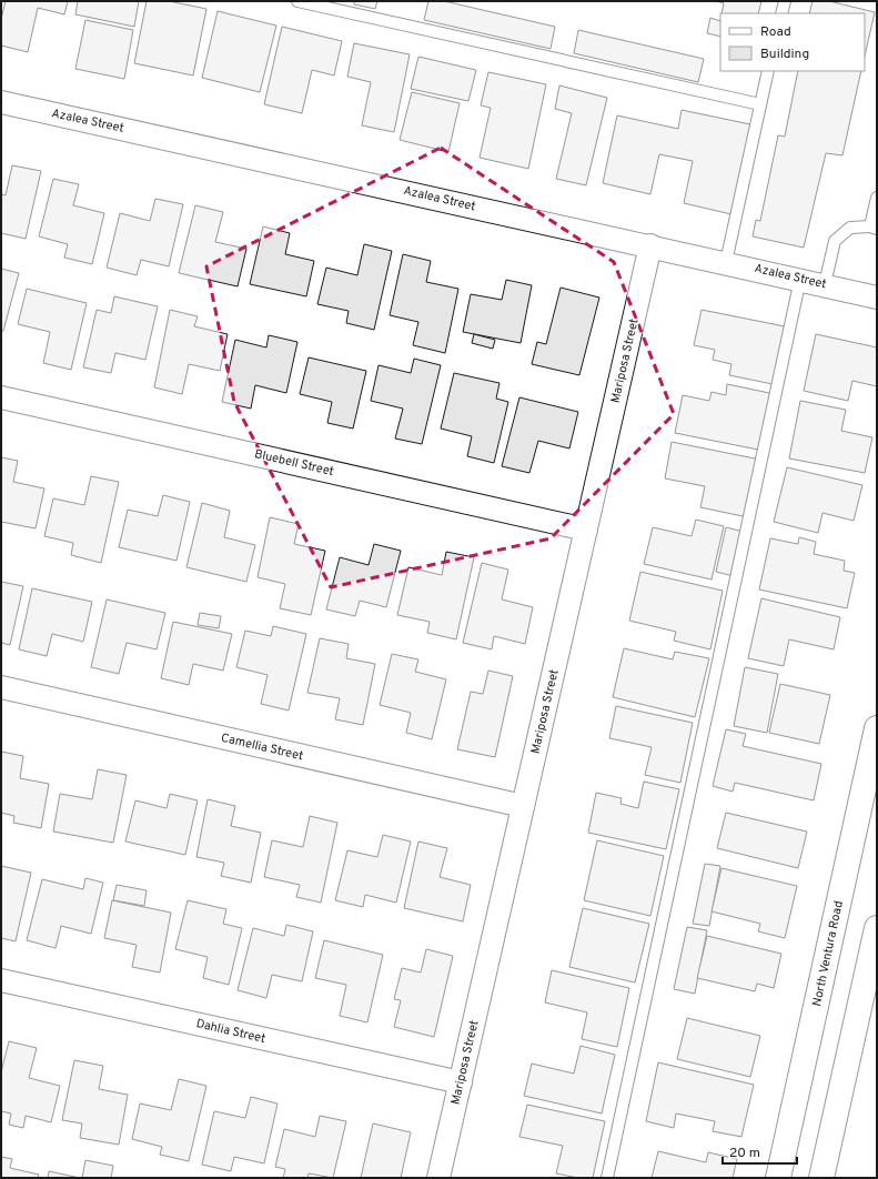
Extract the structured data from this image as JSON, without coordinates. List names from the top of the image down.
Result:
{
  "streets": {
    "main road": ["North Ventura Road"],
    "street": [
      "Azalea Street",
      "Mariposa Street",
      "Bluebell Street",
      "Camellia Street",
      "Dahlia Street"
    ]
  },
  "crossings": [
    ["Azalea Street", "Mariposa Street"],
    ["Mariposa Street", "Bluebell Street"],
    ["Mariposa Street", "Camellia Street"],
    ["Mariposa Street", "Dahlia Street"]
  ],
  "legend": ["Road", "Building"],
  "scale_bar": "20 m"
}
